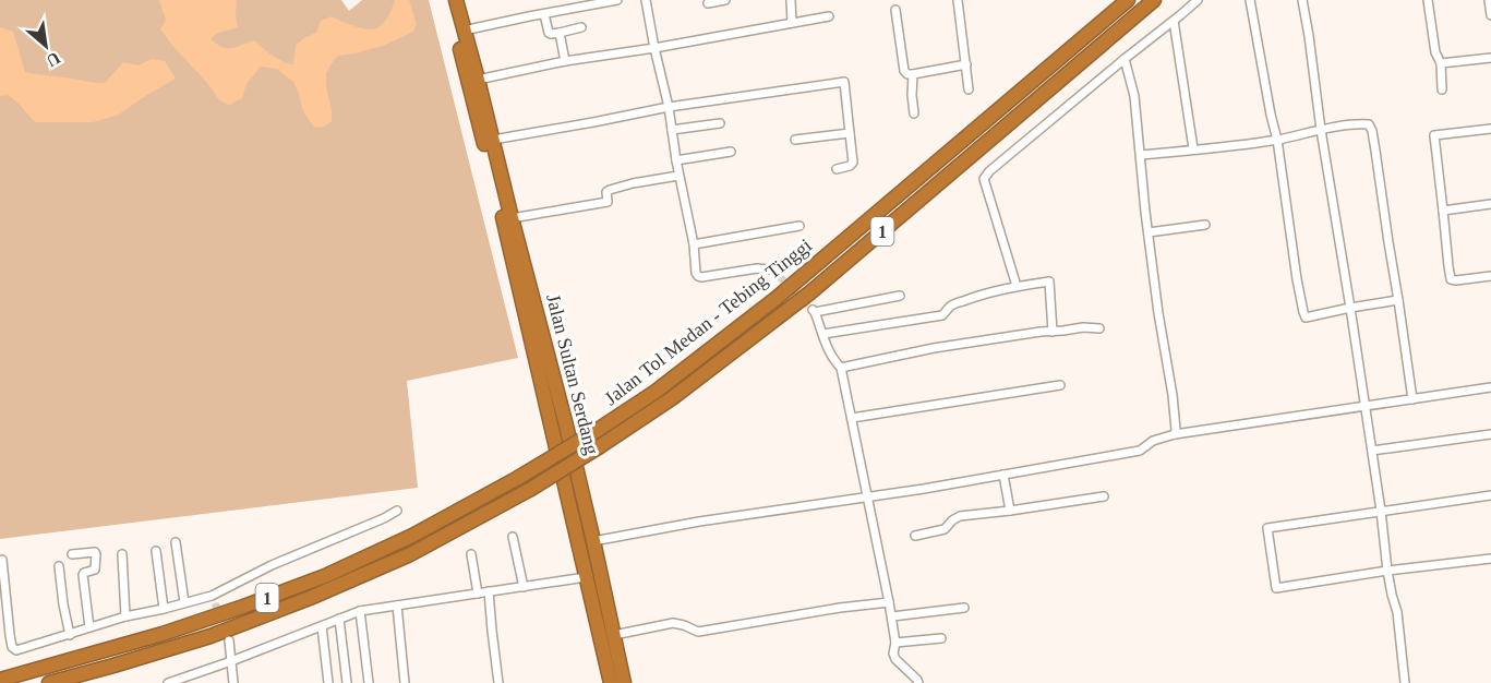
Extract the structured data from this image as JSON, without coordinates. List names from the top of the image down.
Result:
{
  "streets": {
    "highway": ["1", "Jalan Tol Medan - Tebing Tinggi", "Jalan Sultan Serdang"]
  },
  "north": "bottom right"
}
